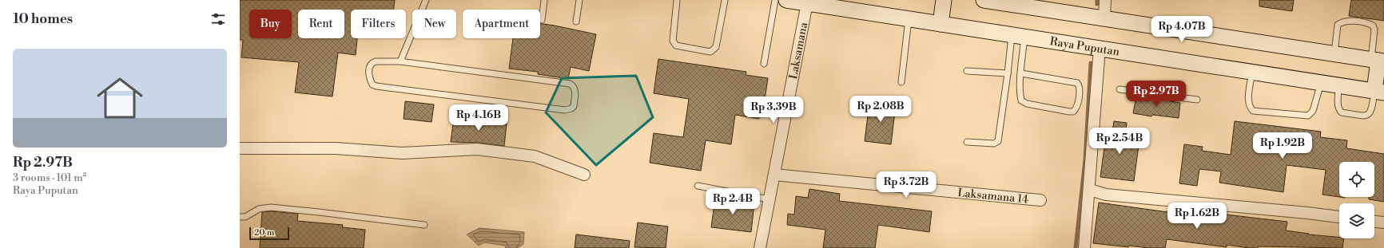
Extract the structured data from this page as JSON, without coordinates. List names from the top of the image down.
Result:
{
  "streets": {
    "main road": ["Raya Puputan"],
    "street": ["Laksamana", "Laksamana 14"]
  },
  "crossings": [
    ["Raya Puputan", "Laksamana"],
    ["Laksamana", "Laksamana 14"]
  ],
  "scale_bar": "20 m",
  "page": {
    "heading": "10 homes",
    "chip": [
      "Buy",
      "Rent",
      "Filters",
      "New",
      "Apartment"
    ],
    "price": [
      "Rp 4.07B",
      "Rp 2.97B",
      "Rp 2.08B",
      "Rp 3.39B",
      "Rp 4.16B",
      "Rp 2.54B",
      "Rp 1.92B",
      "Rp 3.72B",
      "Rp 2.4B",
      "Rp 1.62B"
    ],
    "list": [
      {
        "name": "Rp 2.97B",
        "note": "3 rooms · 101 m² · Raya Puputan"
      }
    ],
    "scale": "20 m"
  }
}
